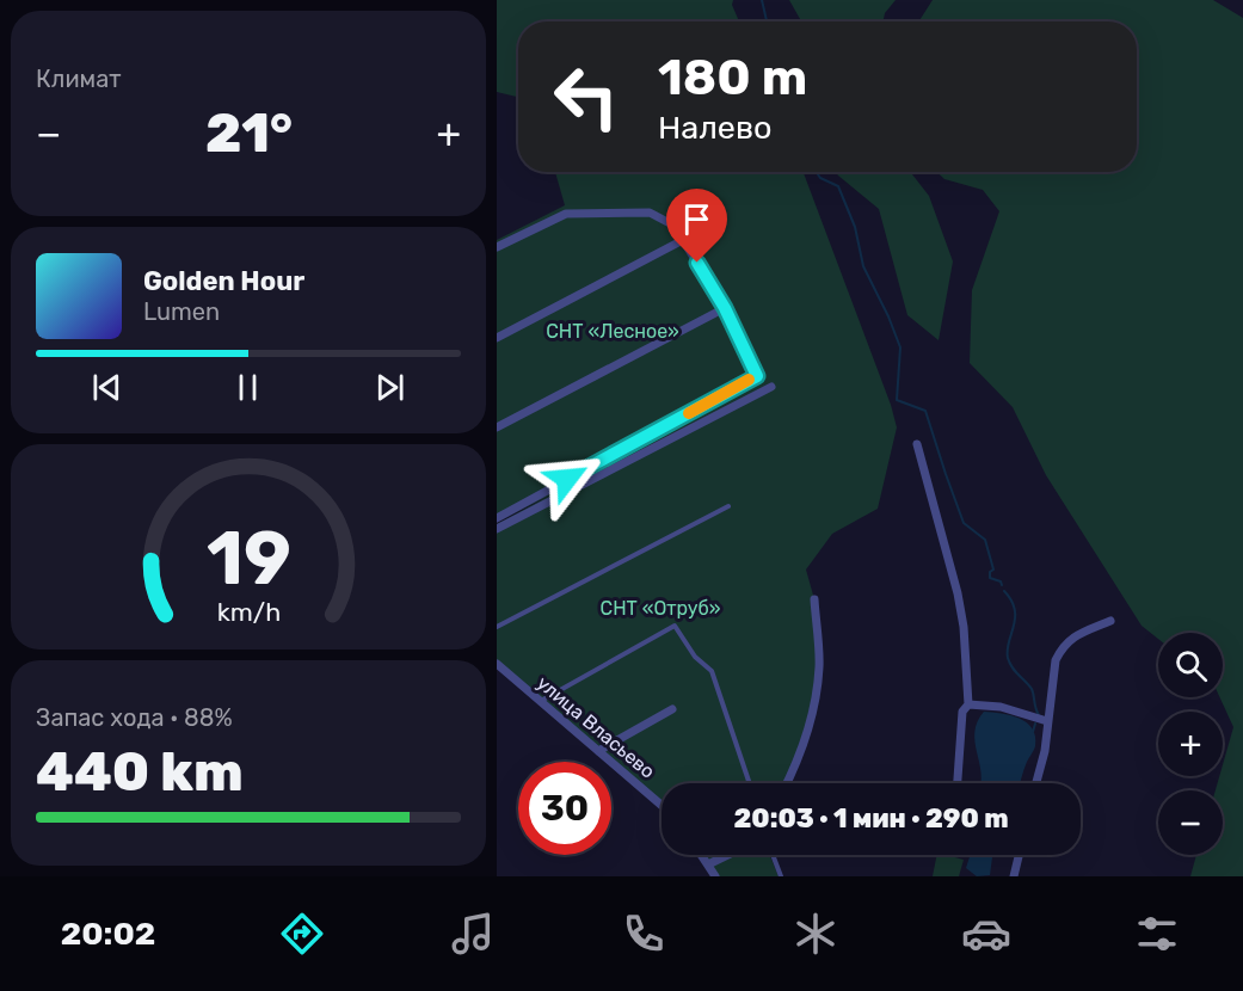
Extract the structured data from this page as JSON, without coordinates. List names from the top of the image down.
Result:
{
  "streets": {
    "street": ["улица Власьево"]
  },
  "parks": ["СНТ «Лесное»", "СНТ «Отруб»"],
  "page": {
    "tile": [
      "Климат",
      ["Запас хода · 88%", "440 km"]
    ],
    "turn": ["180 m", "Налево"],
    "heat": ["−", "21°", "+"],
    "song": ["Golden Hour", "Lumen"],
    "map_buttons": ["+", "−"],
    "limit": "30",
    "trip": "20:03 · 1 мин · 290 m",
    "tabs": "20:02",
    "gauge": ["19", "km/h"]
  }
}
